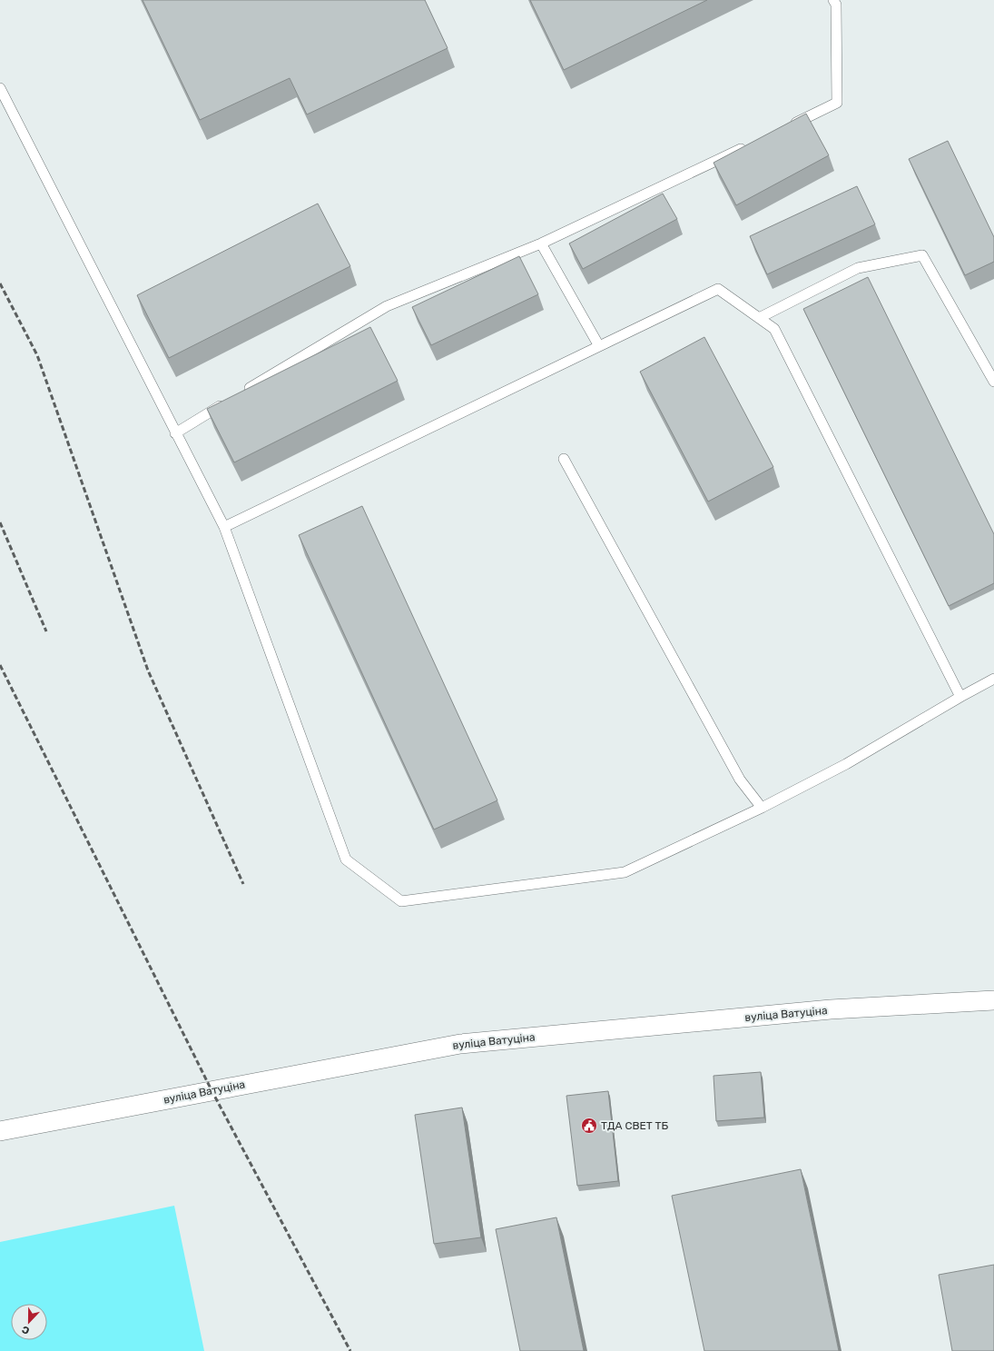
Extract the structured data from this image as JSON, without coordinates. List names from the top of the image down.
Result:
{
  "streets": {
    "street": ["вуліца Ватуціна"]
  },
  "places": {
    "public building": ["ТДА СВЕТ ТБ"]
  },
  "north": "bottom"
}
